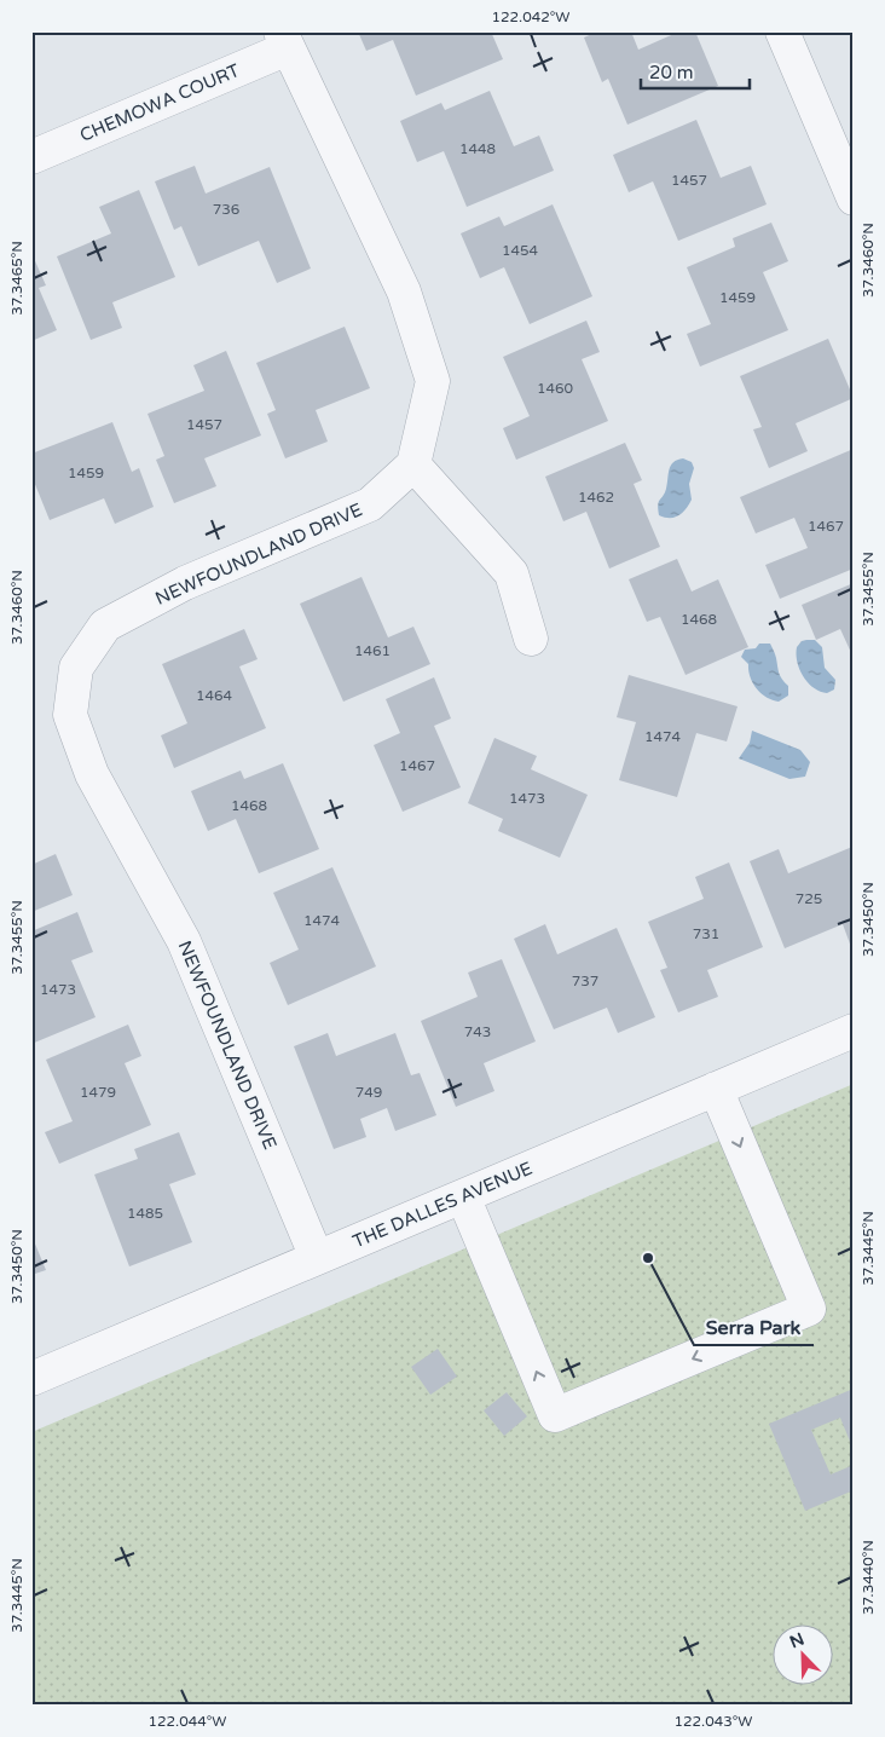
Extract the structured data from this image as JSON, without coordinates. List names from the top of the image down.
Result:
{
  "streets": {
    "street": ["CHEMOWA COURT", "NEWFOUNDLAND DRIVE", "THE DALLES AVENUE"]
  },
  "crossings": [
    ["NEWFOUNDLAND DRIVE", "THE DALLES AVENUE"]
  ],
  "places": ["Serra Park"],
  "house_numbers": [
    "1448",
    "1457",
    "736",
    "1454",
    "1459",
    "1460",
    "1457",
    "1459",
    "1462",
    "1467",
    "1468",
    "1461",
    "1464",
    "1474",
    "1467",
    "1473",
    "1468",
    "725",
    "1474",
    "731",
    "737",
    "1473",
    "743",
    "1479",
    "749",
    "1485"
  ],
  "scale_bar": "20 m",
  "north": "top left",
  "coordinates": [
    "122.042°W",
    "37.3460°N",
    "37.3465°N",
    "37.3455°N",
    "37.3450°N",
    "37.3445°N",
    "37.3440°N",
    "122.044°W",
    "122.043°W"
  ]
}
